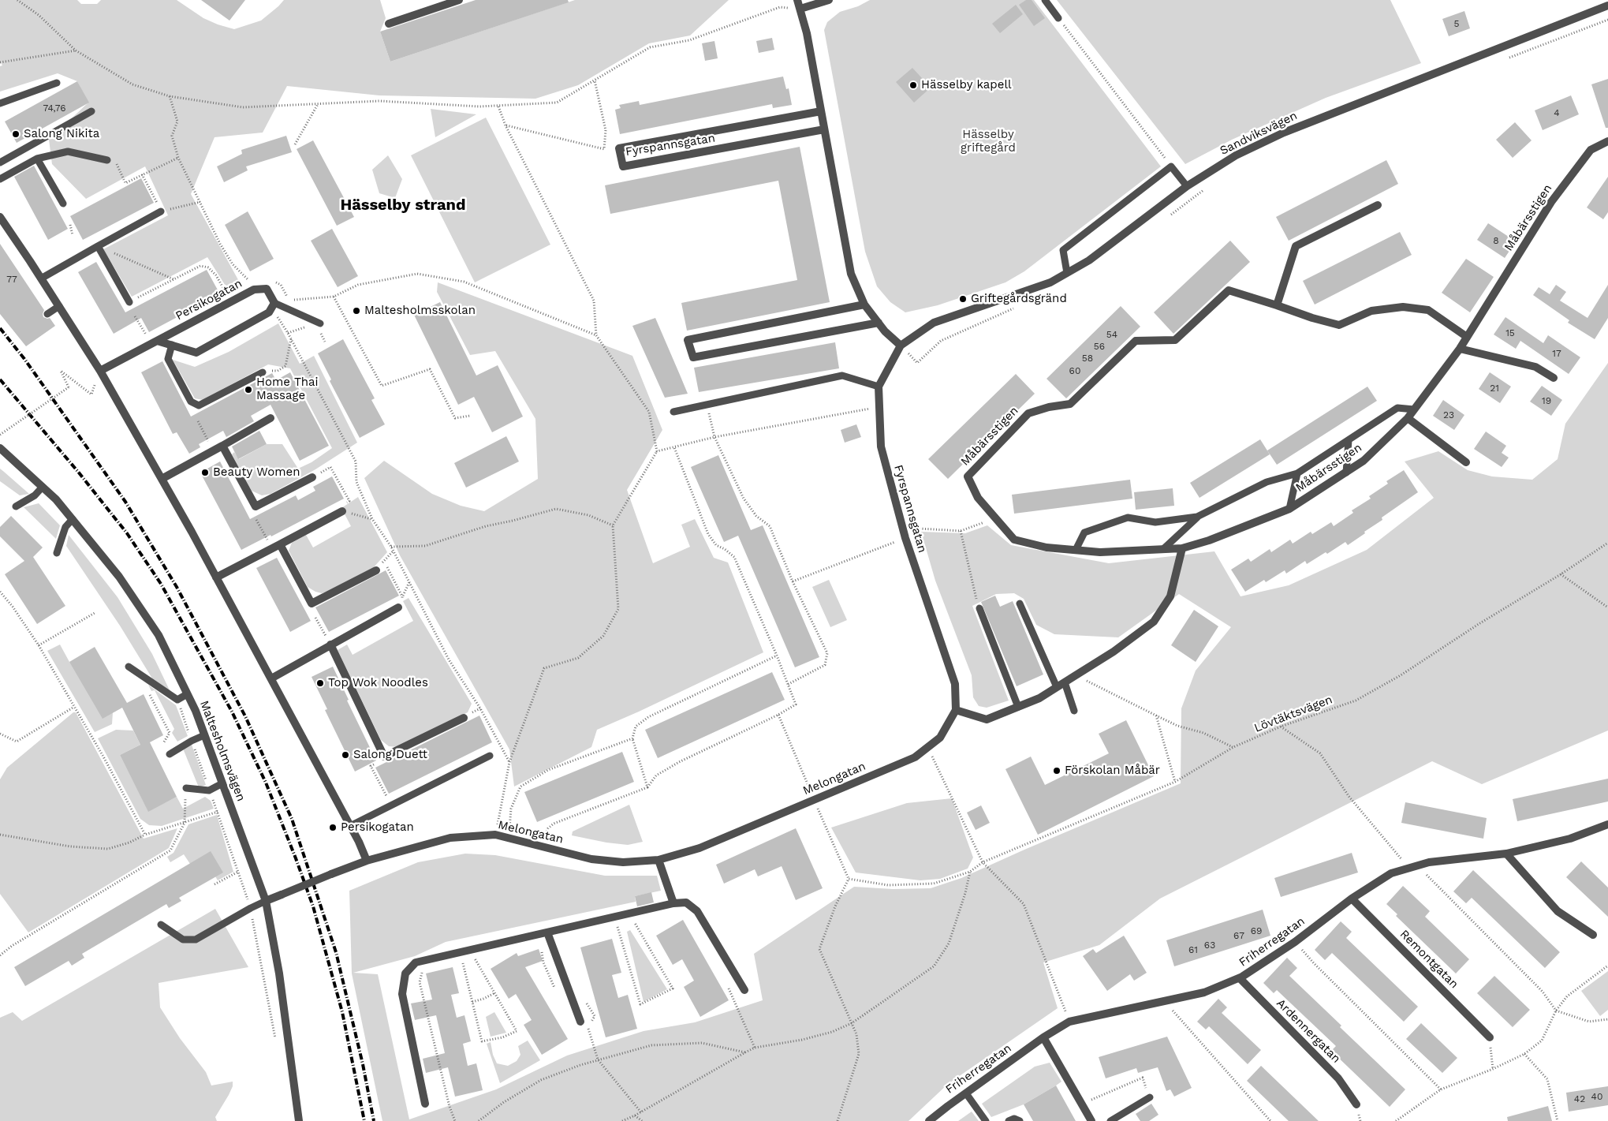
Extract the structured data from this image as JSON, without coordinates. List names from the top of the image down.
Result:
{
  "streets": {
    "street": [
      "Sandviksvägen",
      "Fyrspannsgatan",
      "Måbärsstigen",
      "Persikogatan",
      "Maltesholmsvägen",
      "Melongatan",
      "Friherregatan",
      "Remontgatan",
      "Ardennergatan"
    ],
    "path": ["Lövtäktsvägen"]
  },
  "crossings": [
    ["Sandviksvägen", "Fyrspannsgatan"],
    ["Fyrspannsgatan", "Melongatan"],
    ["Maltesholmsvägen", "Melongatan"],
    ["Friherregatan", "Remontgatan"],
    ["Friherregatan", "Ardennergatan"]
  ],
  "districts": ["Hässelby strand"],
  "parks": ["Hässelby griftegård"],
  "places": [
    "Hässelby kapell",
    "Salong Nikita",
    "Griftegårdsgränd",
    "Maltesholmsskolan",
    "Home Thai Massage",
    "Beauty Women",
    "Top Wok Noodles",
    "Salong Duett",
    "Förskolan Måbär",
    "Persikogatan"
  ],
  "house_numbers": [
    "5",
    "74,76",
    "4",
    "8",
    "77",
    "15",
    "54",
    "56",
    "17",
    "58",
    "60",
    "21",
    "19",
    "23",
    "69",
    "67",
    "63",
    "61",
    "40",
    "42"
  ]
}
